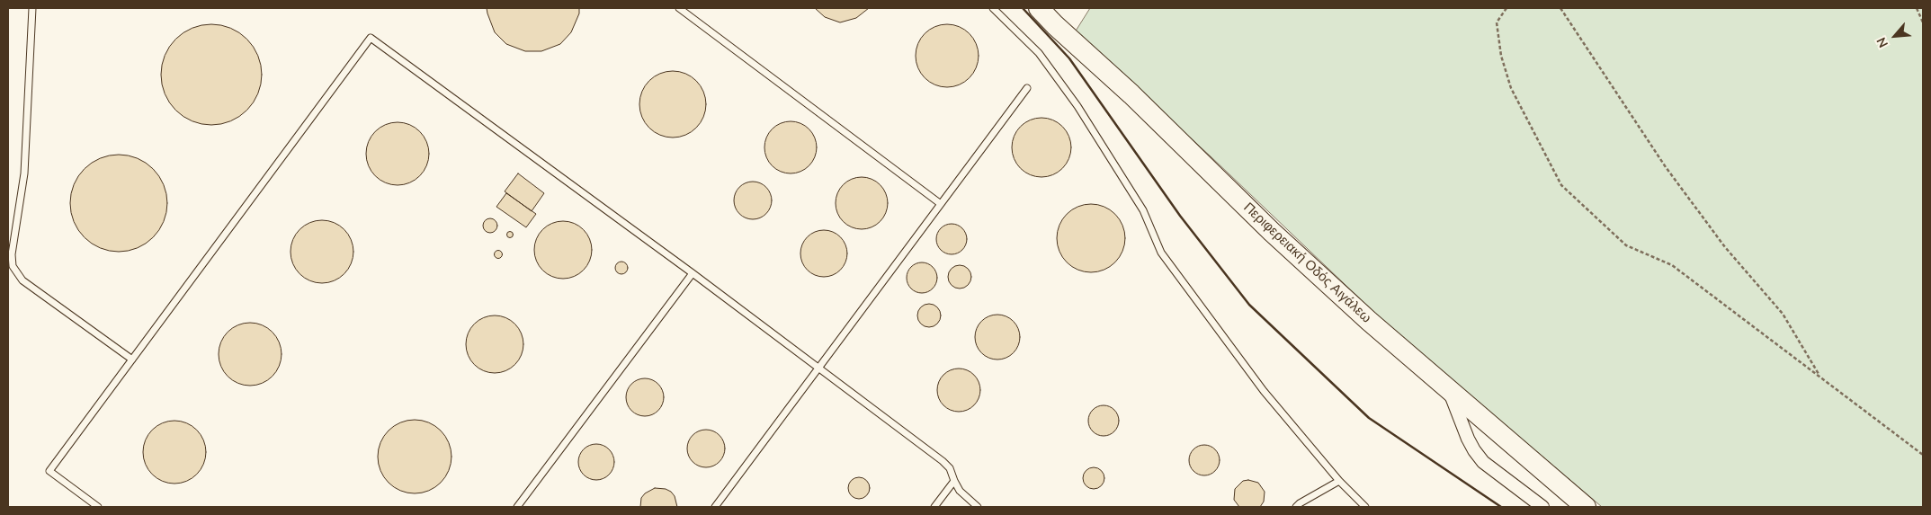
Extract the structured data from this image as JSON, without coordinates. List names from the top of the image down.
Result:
{
  "streets": {
    "highway": ["Περιφερειακή Οδός Αιγάλεω"]
  },
  "north": "bottom left"
}
